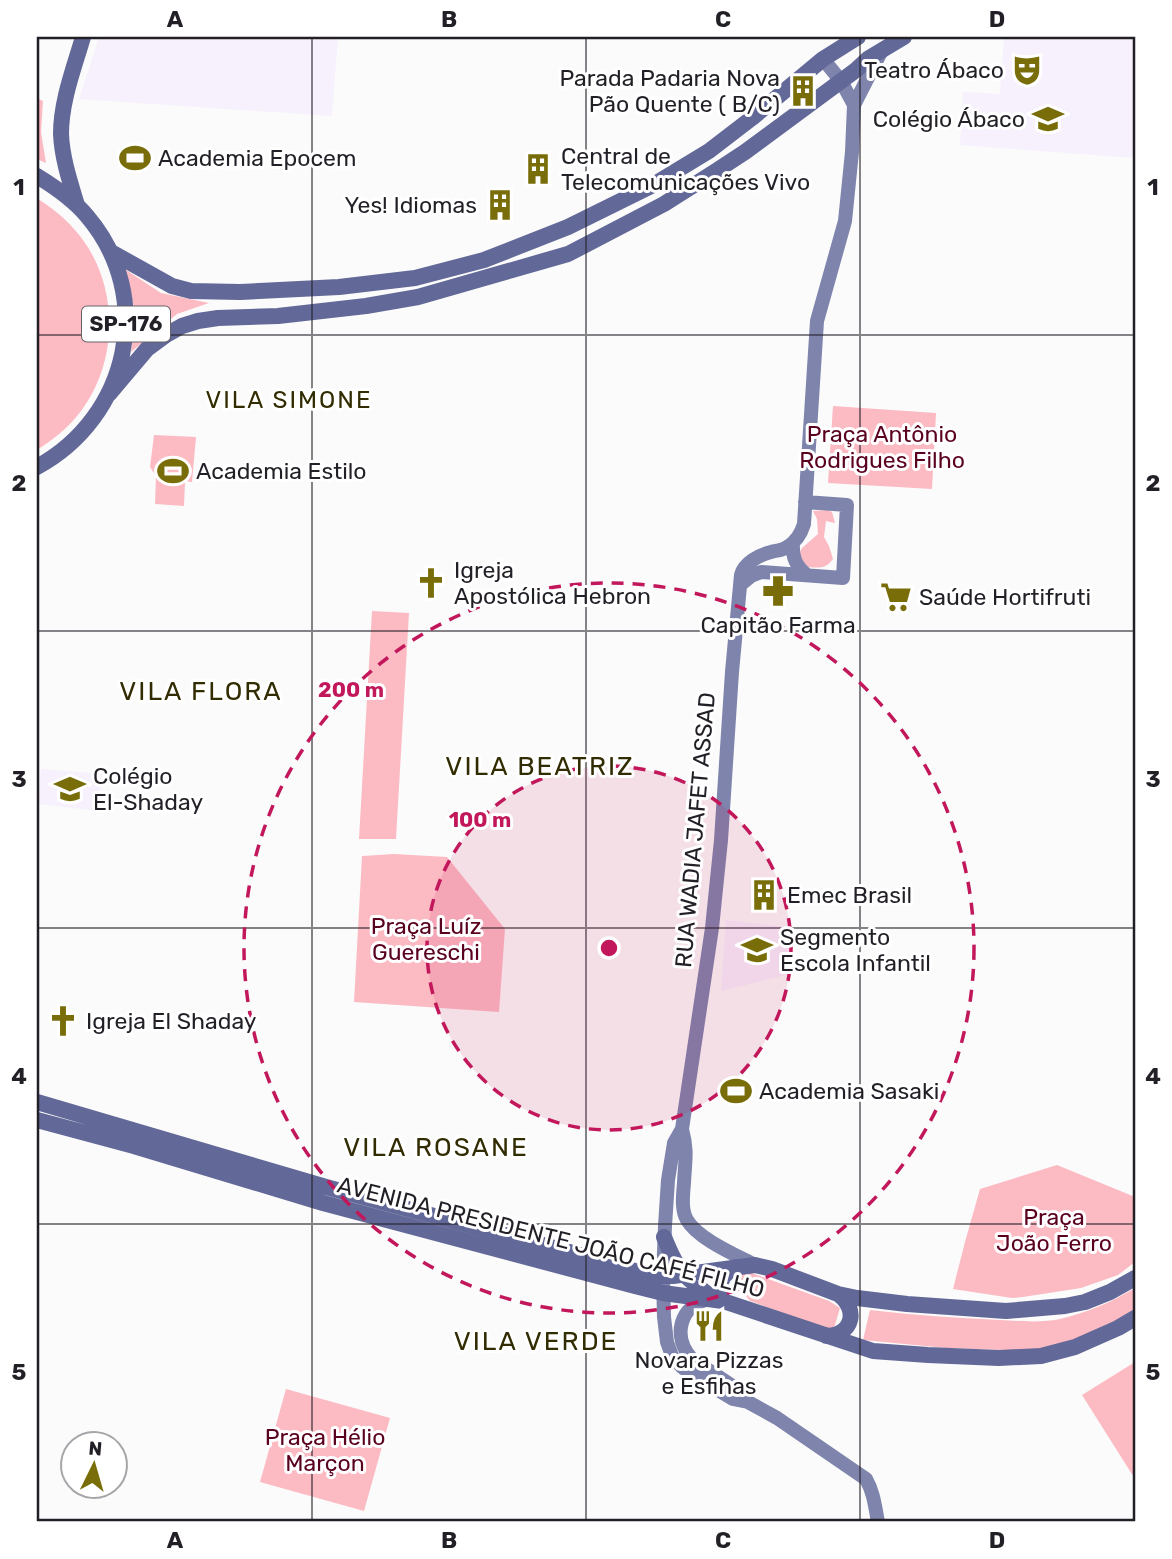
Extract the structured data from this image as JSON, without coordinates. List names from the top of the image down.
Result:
{
  "streets": {
    "main road": ["SP-176", "AVENIDA PRESIDENTE JOÃO CAFÉ FILHO"],
    "street": ["RUA WADIA JAFET ASSAD"]
  },
  "crossings": [
    ["RUA WADIA JAFET ASSAD", "AVENIDA PRESIDENTE JOÃO CAFÉ FILHO"]
  ],
  "districts": [
    "VILA SIMONE",
    "VILA FLORA",
    "VILA BEATRIZ",
    "VILA ROSANE",
    "VILA VERDE"
  ],
  "parks": [
    "Praça Antônio Rodrigues Filho",
    "Praça Luíz Guereschi",
    "Praça João Ferro",
    "Praça Hélio Marçon"
  ],
  "places": {
    "theatre": ["Teatro Ábaco"],
    "building": [
      "Parada Padaria Nova Pão Quente ( B/C)",
      "Central de Telecomunicações Vivo",
      "Yes! Idiomas",
      "Emec Brasil"
    ],
    "school or university": ["Colégio Ábaco", "Colégio El-Shaday", "Segmento Escola Infantil"],
    "sports": ["Academia Epocem", "Academia Estilo", "Academia Sasaki"],
    "church": ["Igreja Apostólica Hebron", "Igreja El Shaday"],
    "pharmacy": ["Capitão Farma"],
    "supermarket": ["Saúde Hortifruti"],
    "restaurant": ["Novara Pizzas e Esfihas"]
  },
  "north": "top",
  "grid": {
    "columns": [
      "A",
      "B",
      "C",
      "D"
    ],
    "rows": [
      "1",
      "2",
      "3",
      "4",
      "5"
    ]
  },
  "rings": ["200 m", "100 m"]
}
